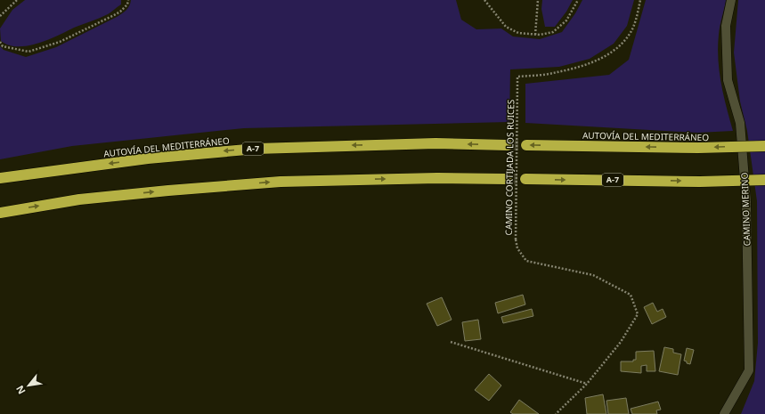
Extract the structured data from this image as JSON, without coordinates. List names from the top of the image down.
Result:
{
  "streets": {
    "highway": ["AUTOVÍA DEL MEDITERRÁNEO", "A-7"],
    "street": ["CAMINO MERINO"],
    "path": ["CAMINO CORTIJADA LOS RUICES"]
  },
  "north": "bottom left"
}
